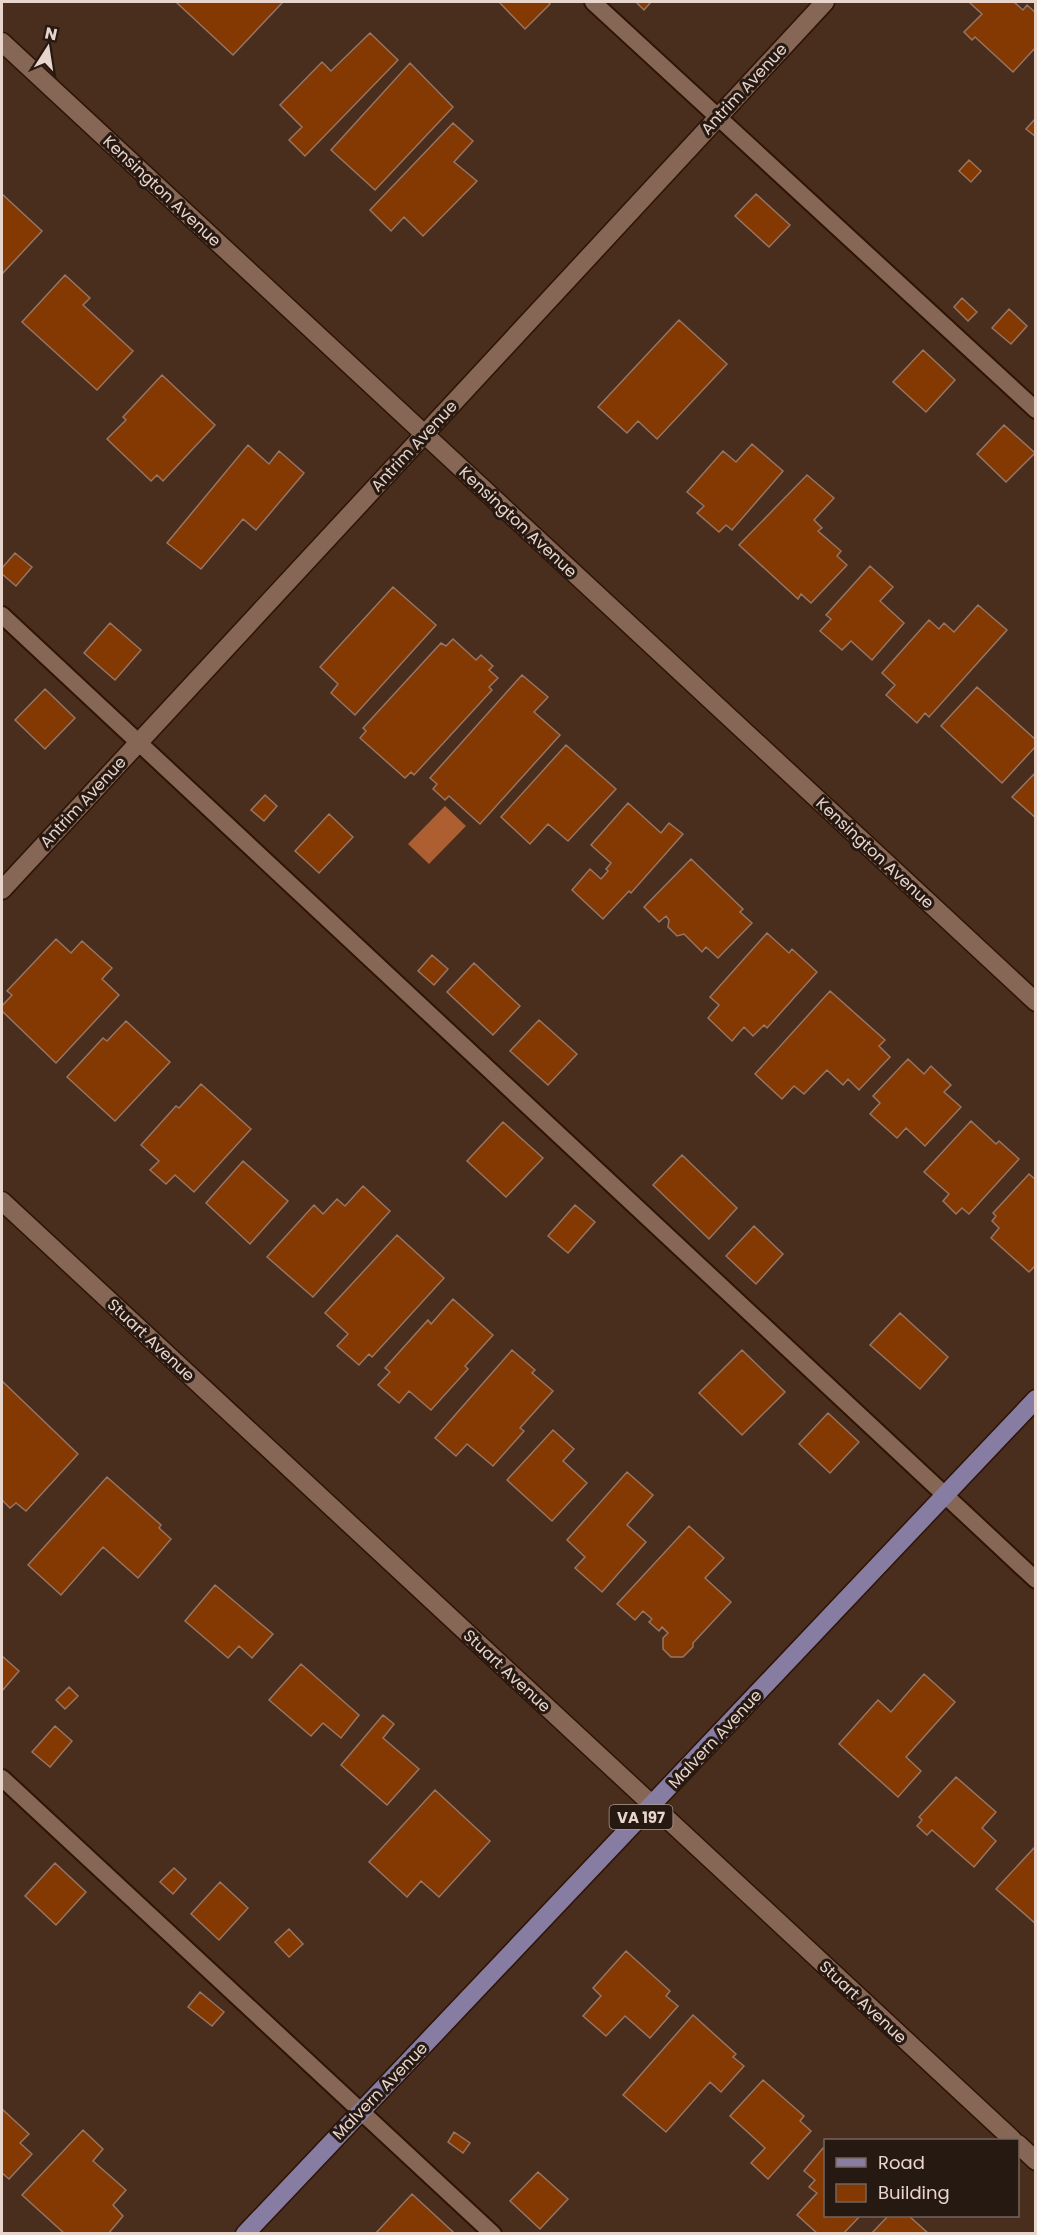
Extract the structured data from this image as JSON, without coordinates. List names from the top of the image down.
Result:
{
  "streets": {
    "main road": ["Malvern Avenue", "VA 197"],
    "street": ["Antrim Avenue", "Kensington Avenue", "Stuart Avenue"]
  },
  "crossings": [
    ["Antrim Avenue", "Kensington Avenue"],
    ["Stuart Avenue", "Malvern Avenue"]
  ],
  "legend": ["Road", "Building"],
  "north": "top"
}
